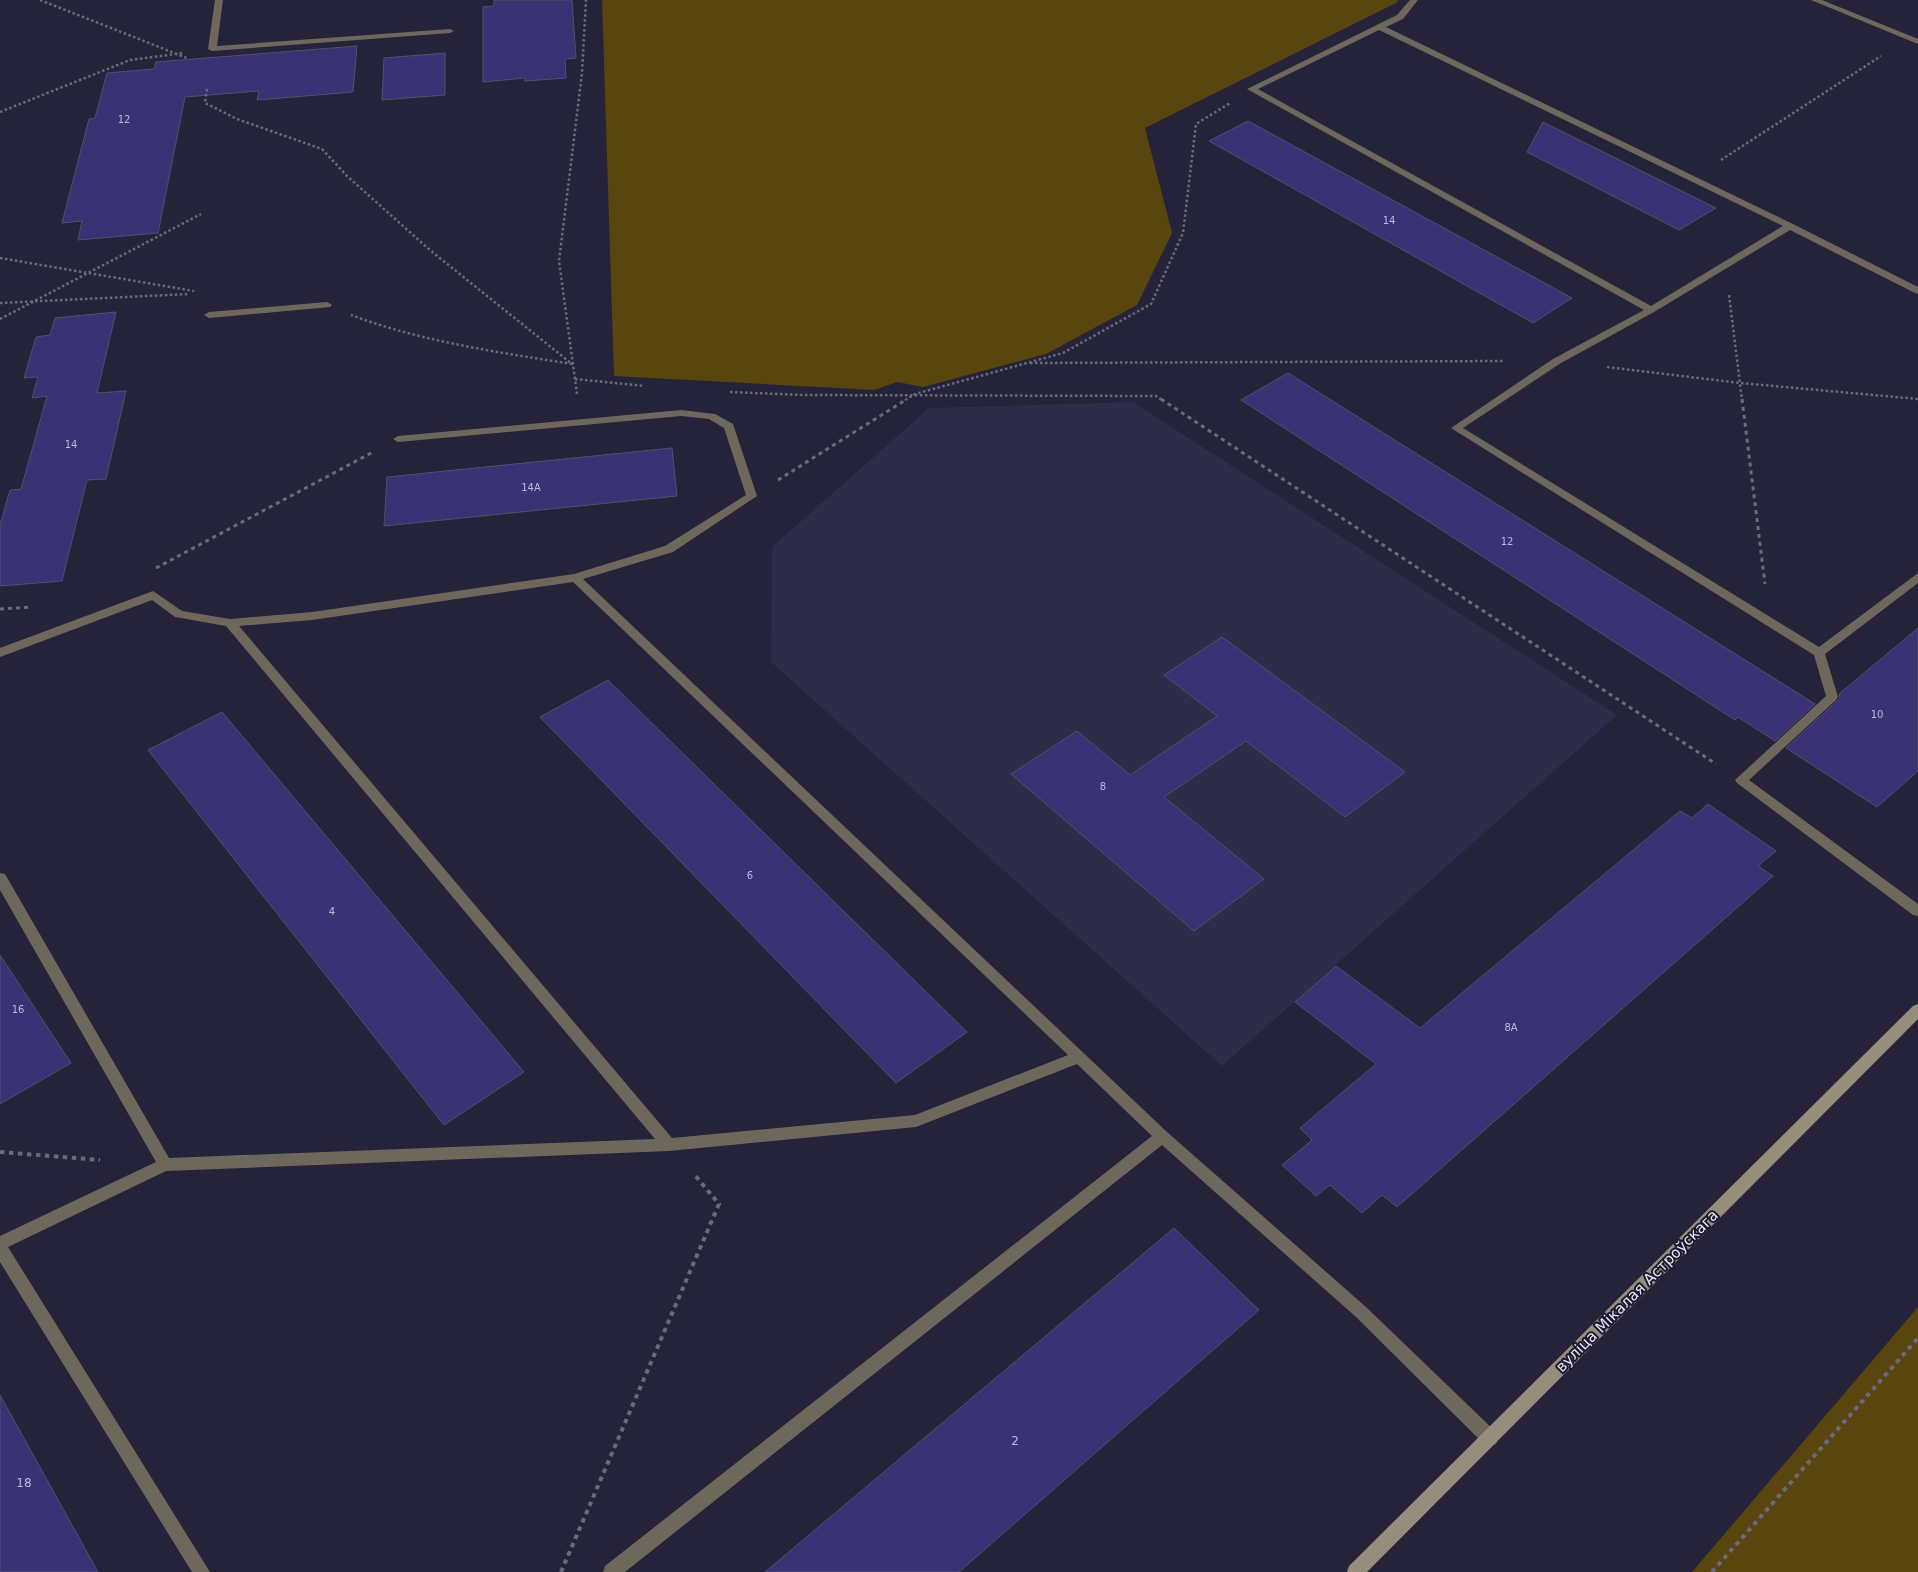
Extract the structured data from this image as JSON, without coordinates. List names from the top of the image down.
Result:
{
  "streets": {
    "main road": ["вуліца Мікалая Астроўскага"]
  },
  "house_numbers": [
    "12",
    "14",
    "14",
    "14А",
    "12",
    "10",
    "8",
    "6",
    "4",
    "16",
    "8А",
    "2",
    "18"
  ]
}
